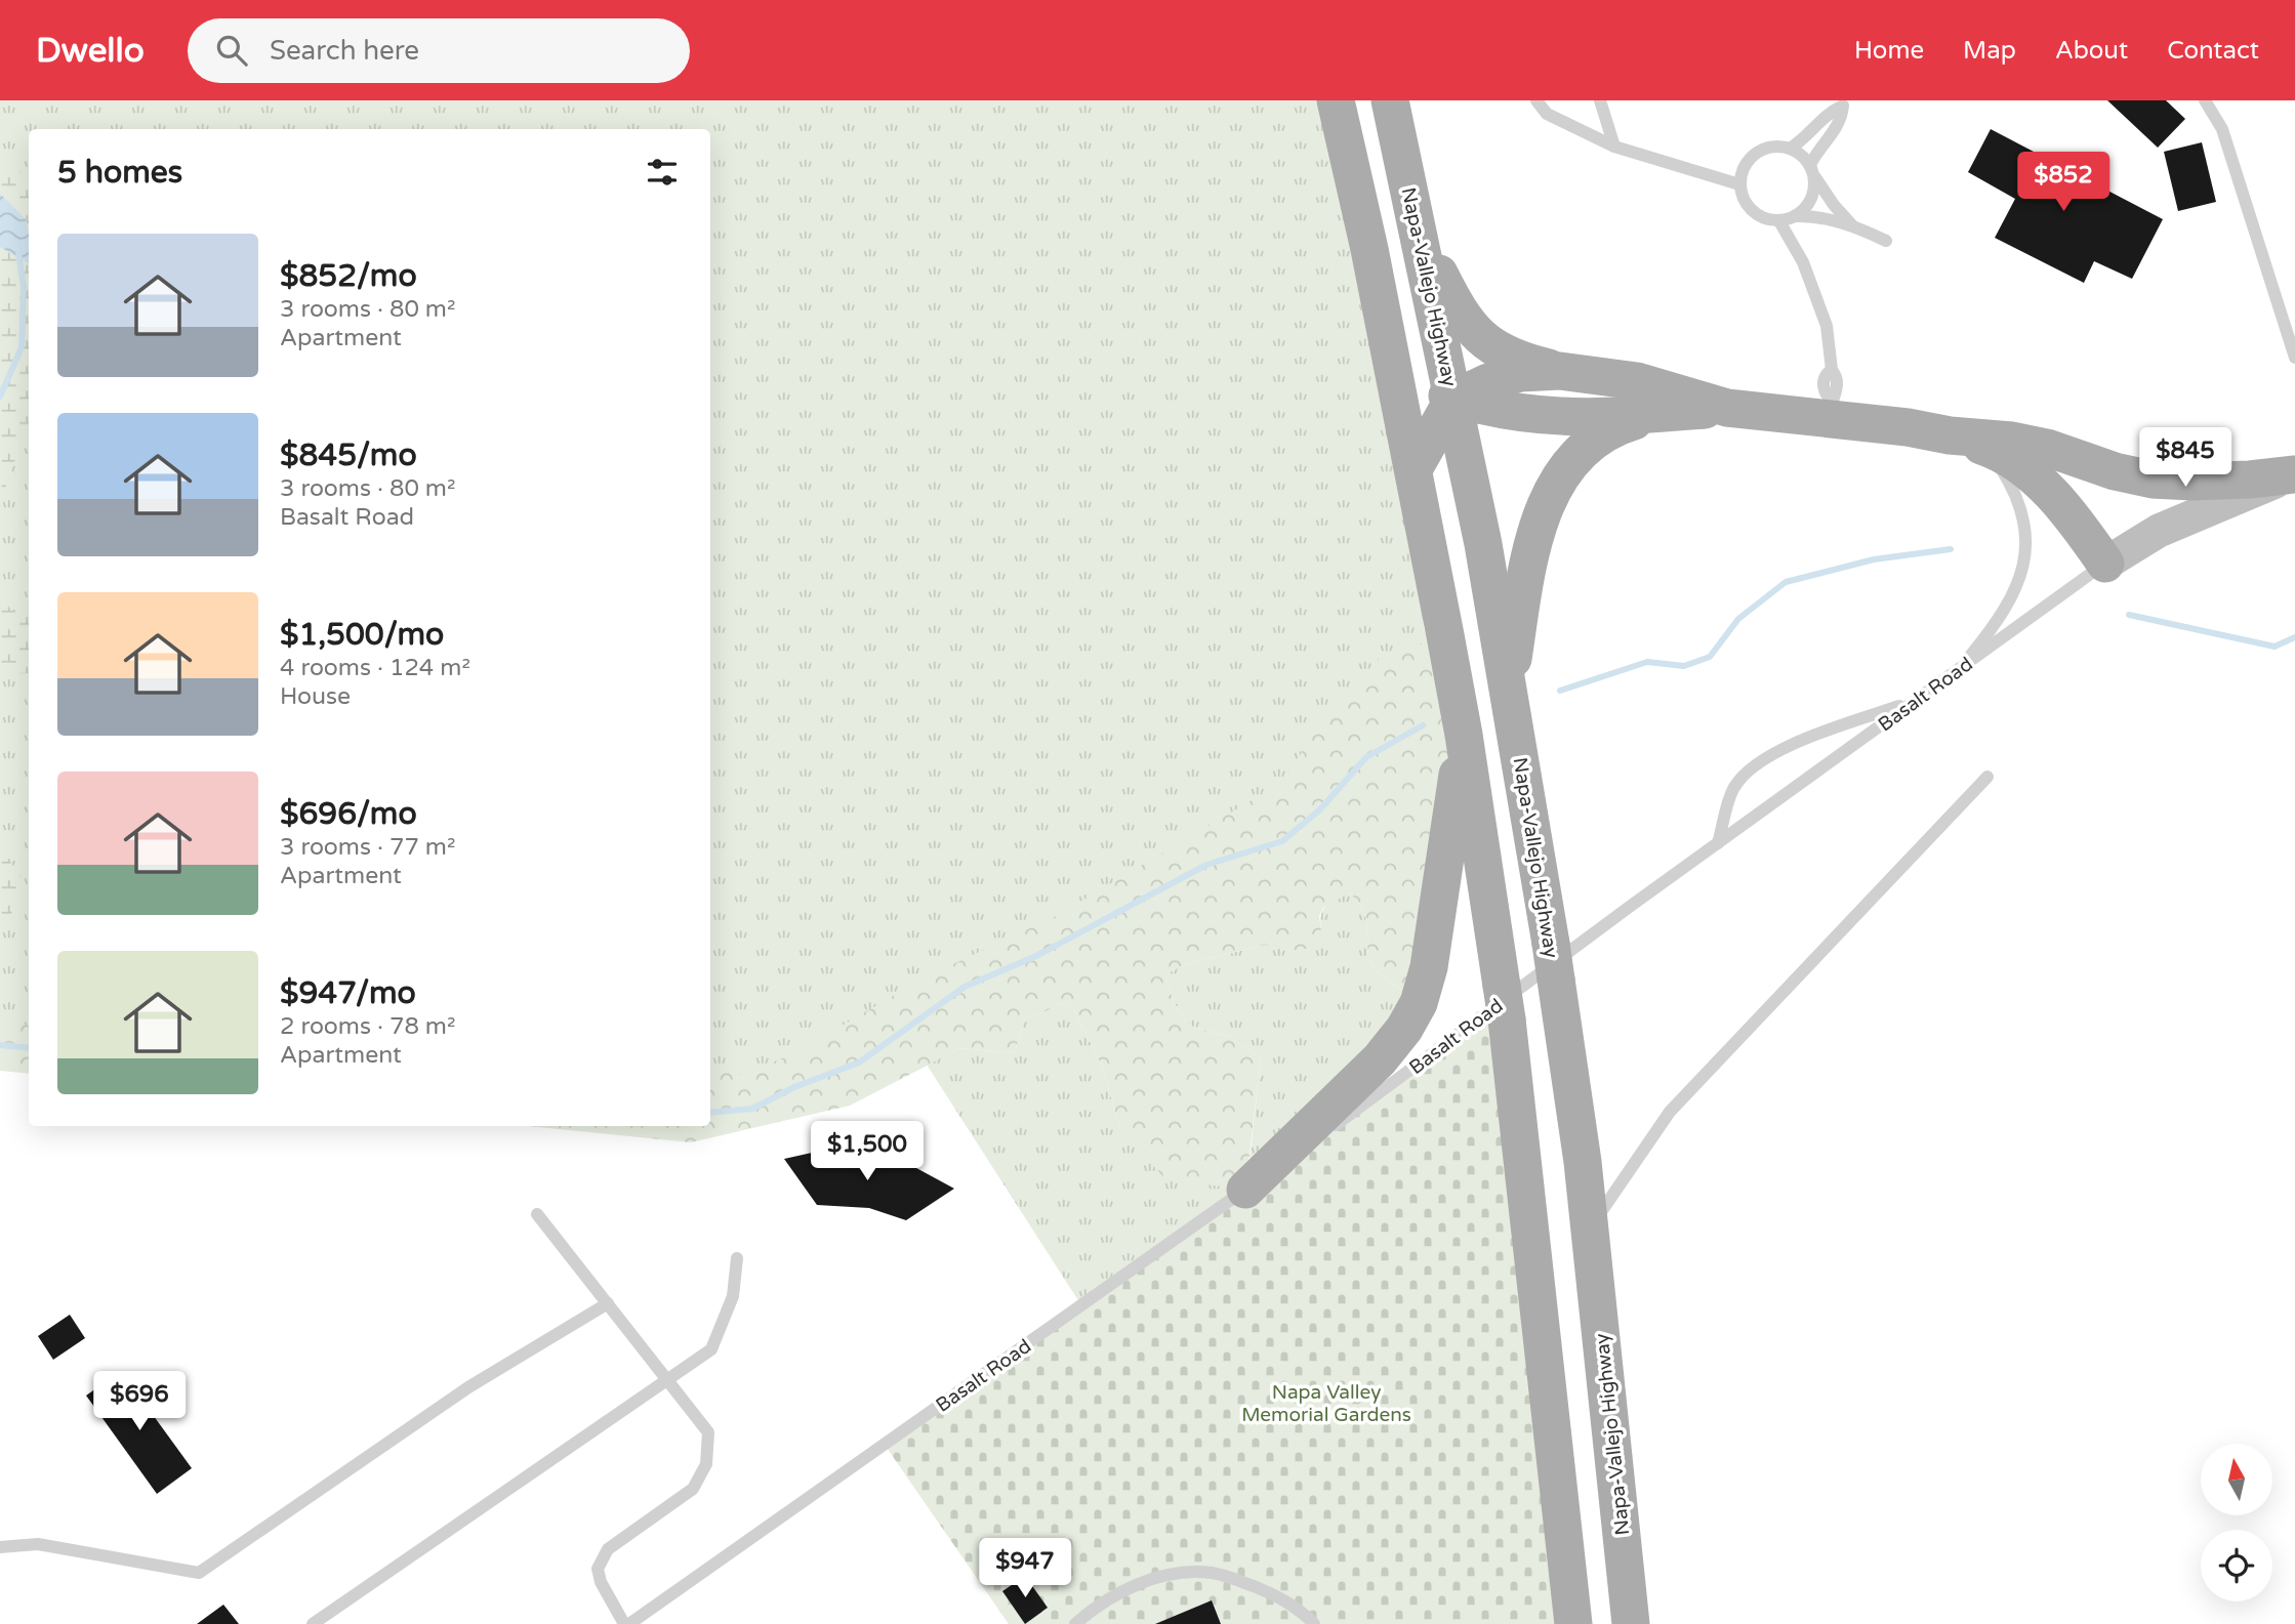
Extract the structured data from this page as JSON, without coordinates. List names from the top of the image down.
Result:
{
  "streets": {
    "main road": ["Napa-Vallejo Highway"],
    "street": ["Basalt Road"]
  },
  "parks": ["Napa Valley Memorial Gardens"],
  "north": "top",
  "page": {
    "header": "Dwello",
    "search": "Search here",
    "nav": [
      "Home",
      "Map",
      "About",
      "Contact"
    ],
    "heading": "5 homes",
    "price": [
      "$852",
      "$845",
      "$1,500",
      "$696",
      "$947"
    ],
    "list": [
      {
        "name": "$852/mo",
        "note": "3 rooms · 80 m² · Apartment"
      },
      {
        "name": "$845/mo",
        "note": "3 rooms · 80 m² · Basalt Road"
      },
      {
        "name": "$1,500/mo",
        "note": "4 rooms · 124 m² · House"
      },
      {
        "name": "$696/mo",
        "note": "3 rooms · 77 m² · Apartment"
      },
      {
        "name": "$947/mo",
        "note": "2 rooms · 78 m² · Apartment"
      }
    ]
  }
}
